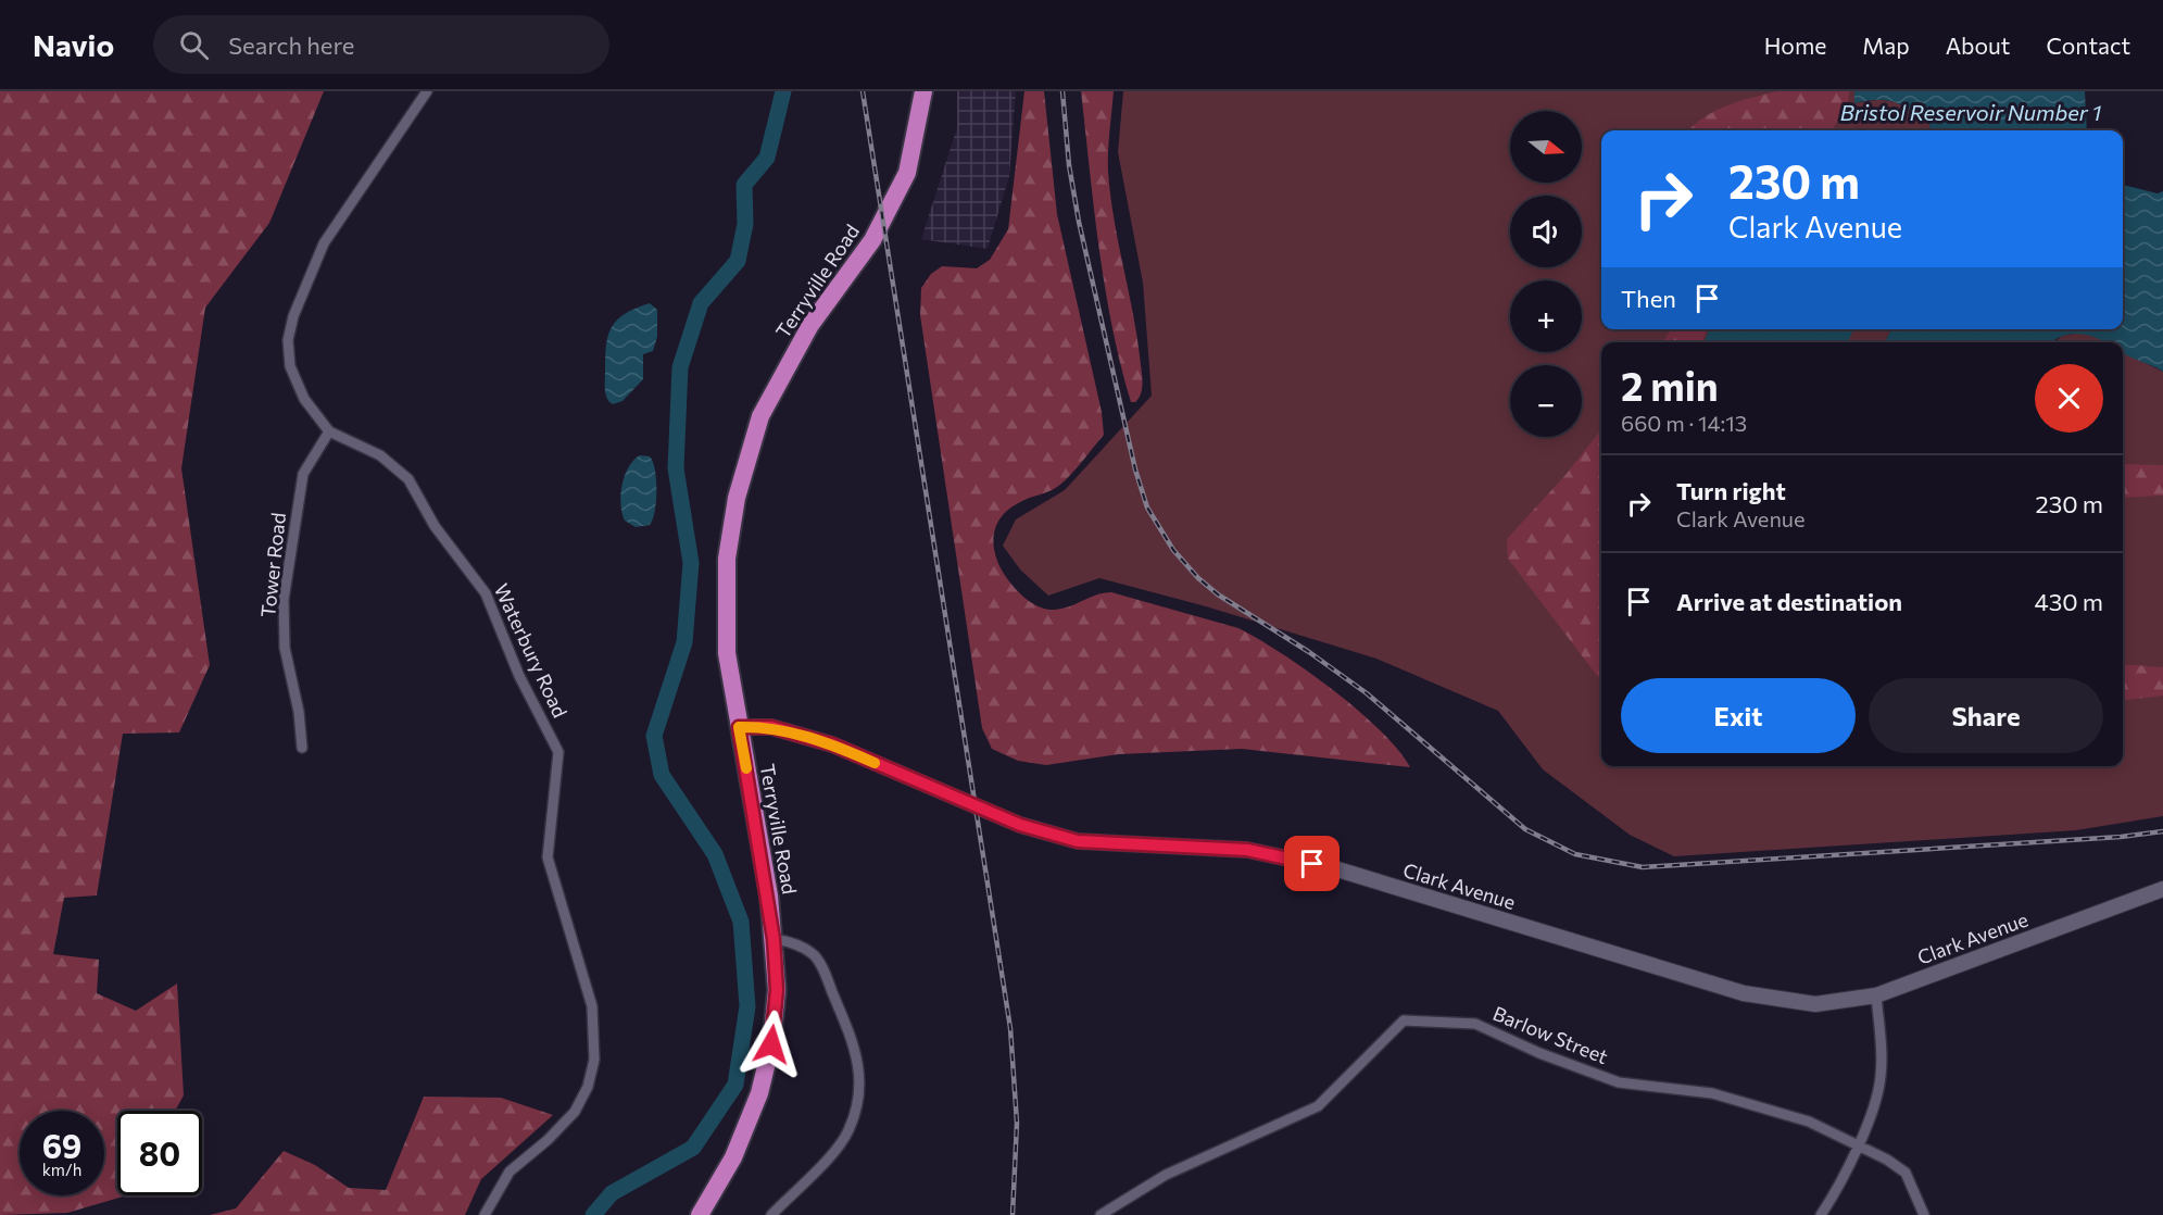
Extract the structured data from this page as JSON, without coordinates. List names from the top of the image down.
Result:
{
  "streets": {
    "highway": ["Terryville Road"],
    "main road": ["Clark Avenue"],
    "street": ["Tower Road", "Waterbury Road", "Barlow Street"]
  },
  "crossings": [
    ["Terryville Road", "Clark Avenue"],
    ["Tower Road", "Waterbury Road"]
  ],
  "water": ["Bristol Reservoir Number 1"],
  "north": "right",
  "page": {
    "header": "Navio",
    "search": "Search here",
    "nav": [
      "Home",
      "Map",
      "About",
      "Contact"
    ],
    "map_buttons": ["+", "−"],
    "turn": ["230 m", "Clark Avenue"],
    "then": "Then",
    "heading": ["2 min", "660 m · 14:13"],
    "list": [
      {
        "name": "Turn right",
        "note": "Clark Avenue",
        "value": "230 m"
      },
      {
        "name": "Arrive at destination",
        "value": "430 m"
      }
    ],
    "buttons": ["Exit", "Share"],
    "speed": "69 km/h",
    "limit": "80"
  }
}
